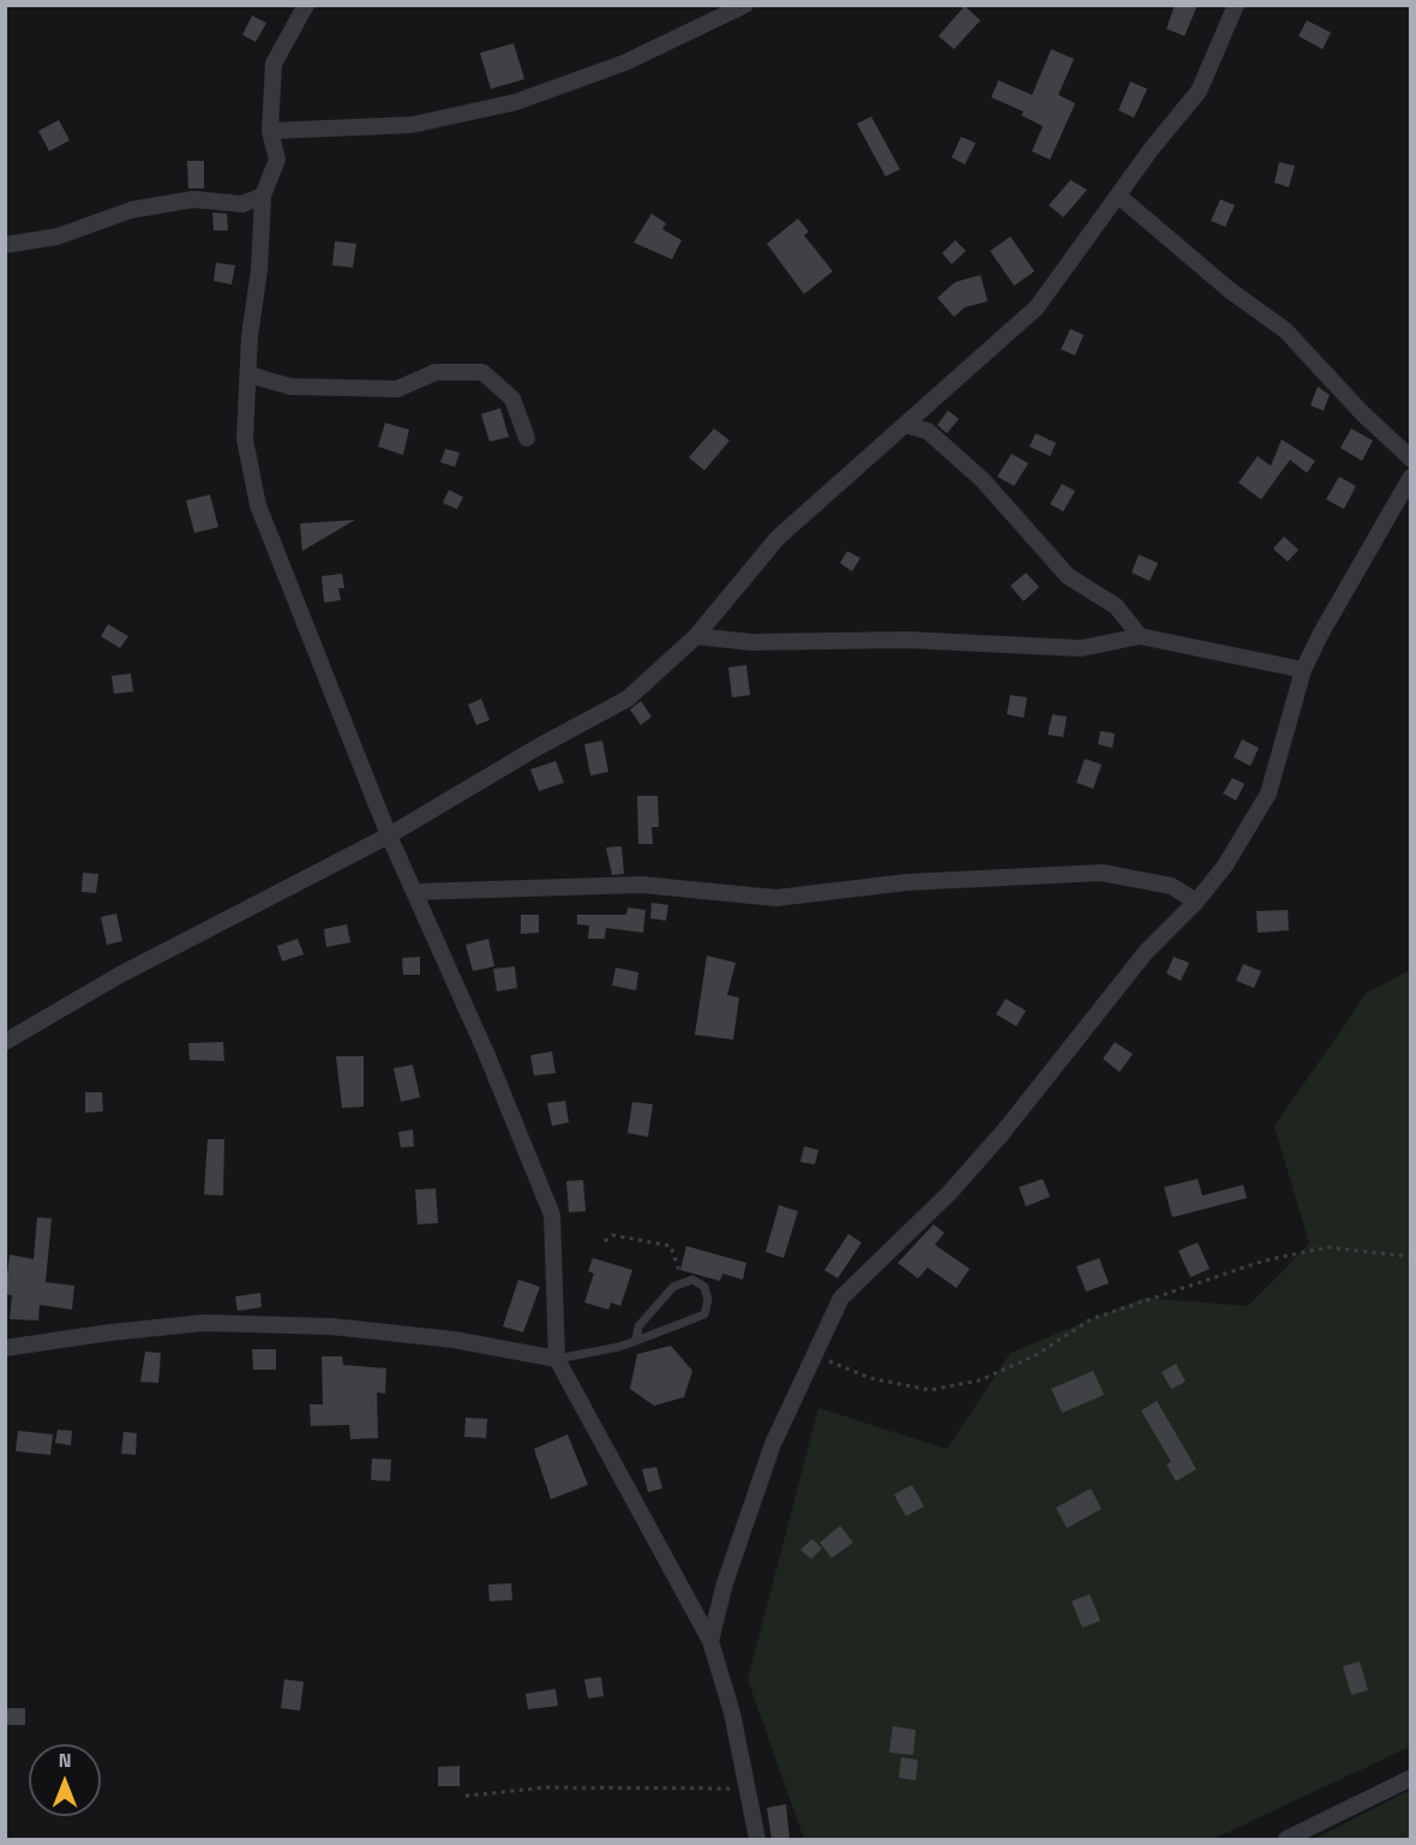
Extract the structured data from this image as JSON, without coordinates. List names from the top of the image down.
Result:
{
  "north": "top"
}
